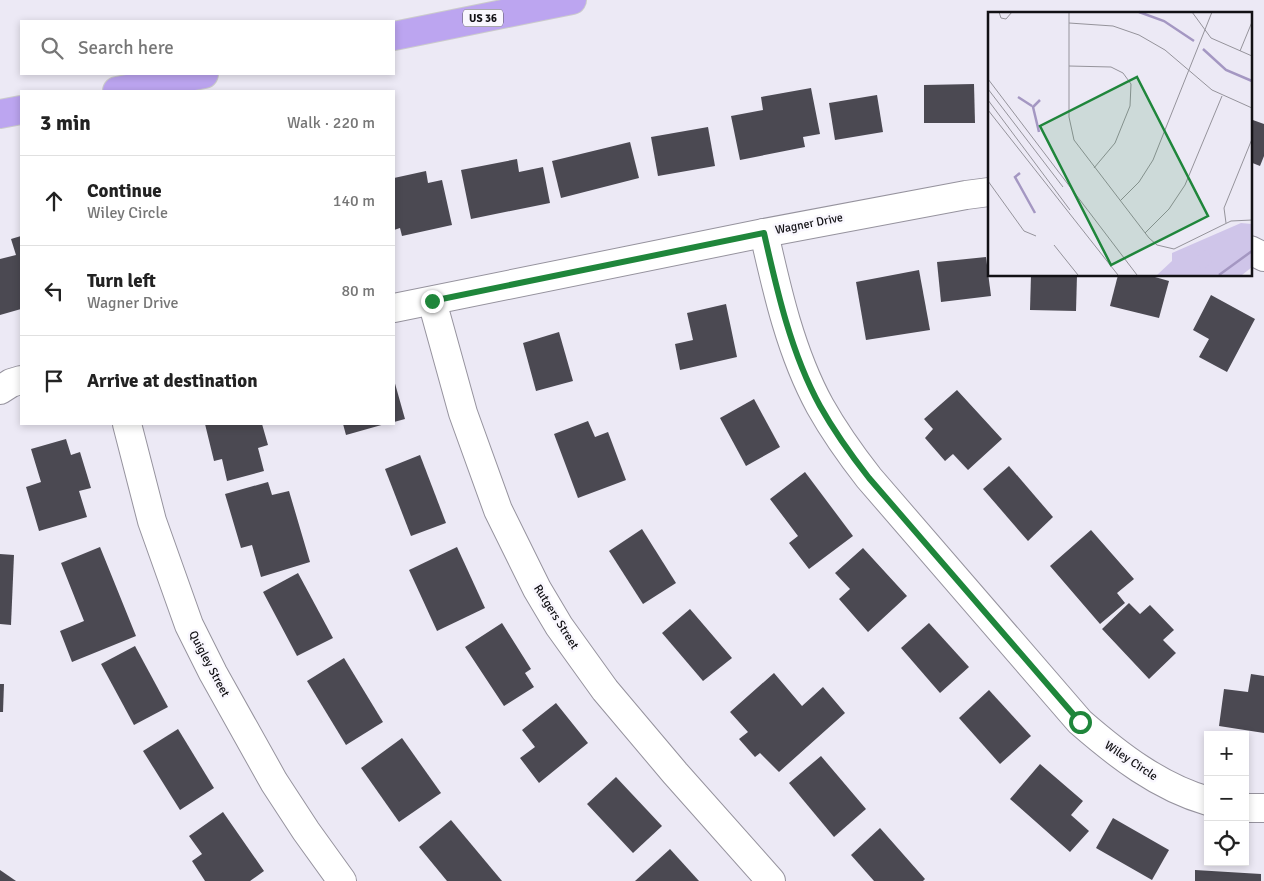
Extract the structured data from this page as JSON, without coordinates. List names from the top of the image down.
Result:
{
  "streets": {
    "highway": ["US 36"],
    "street": [
      "Wagner Drive",
      "Rutgers Street",
      "Quigley Street",
      "Wiley Circle"
    ]
  },
  "crossings": [
    ["Wagner Drive", "Rutgers Street"],
    ["Wagner Drive", "Wiley Circle"]
  ],
  "page": {
    "search": "Search here",
    "heading": ["3 min", "Walk · 220 m"],
    "list": [
      ["Continue", "Wiley Circle", "140 m"],
      ["Turn left", "Wagner Drive", "80 m"],
      "Arrive at destination"
    ],
    "map_buttons": ["+", "−"]
  }
}
